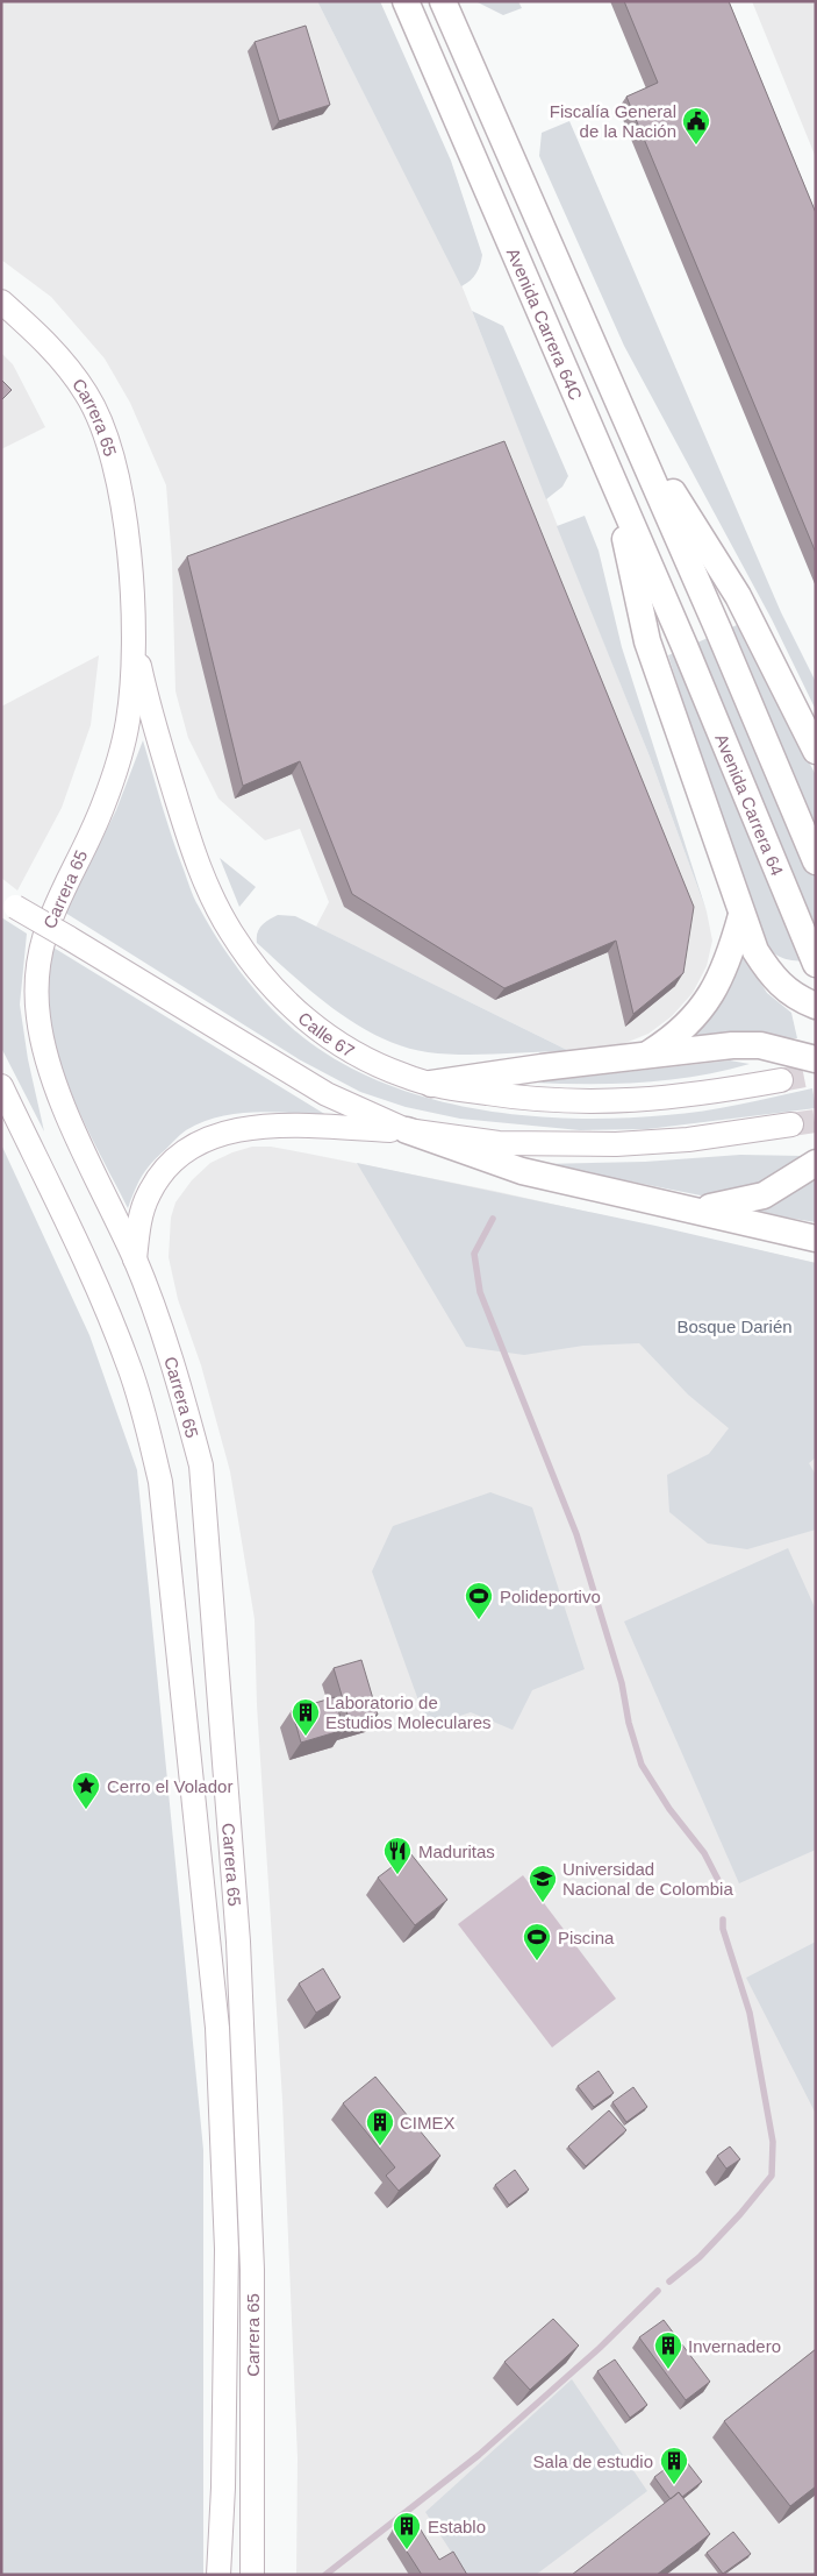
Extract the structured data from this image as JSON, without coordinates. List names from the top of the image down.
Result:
{
  "streets": {
    "main road": [
      "Avenida Carrera 64C",
      "Carrera 65",
      "Avenida Carrera 64",
      "Calle 67"
    ]
  },
  "crossings": [
    ["Avenida Carrera 64C", "Avenida Carrera 64"],
    ["Carrera 65", "Calle 67"]
  ],
  "parks": ["Bosque Darién"],
  "places": {
    "public building": ["Fiscalía General de la Nación"],
    "sports": ["Polideportivo", "Piscina"],
    "building": [
      "Laboratorio de Estudios Moleculares",
      "CIMEX",
      "Invernadero",
      "Sala de estudio",
      "Establo"
    ],
    "place": ["Cerro el Volador"],
    "restaurant": ["Maduritas"],
    "school or university": ["Universidad Nacional de Colombia"]
  }
}
